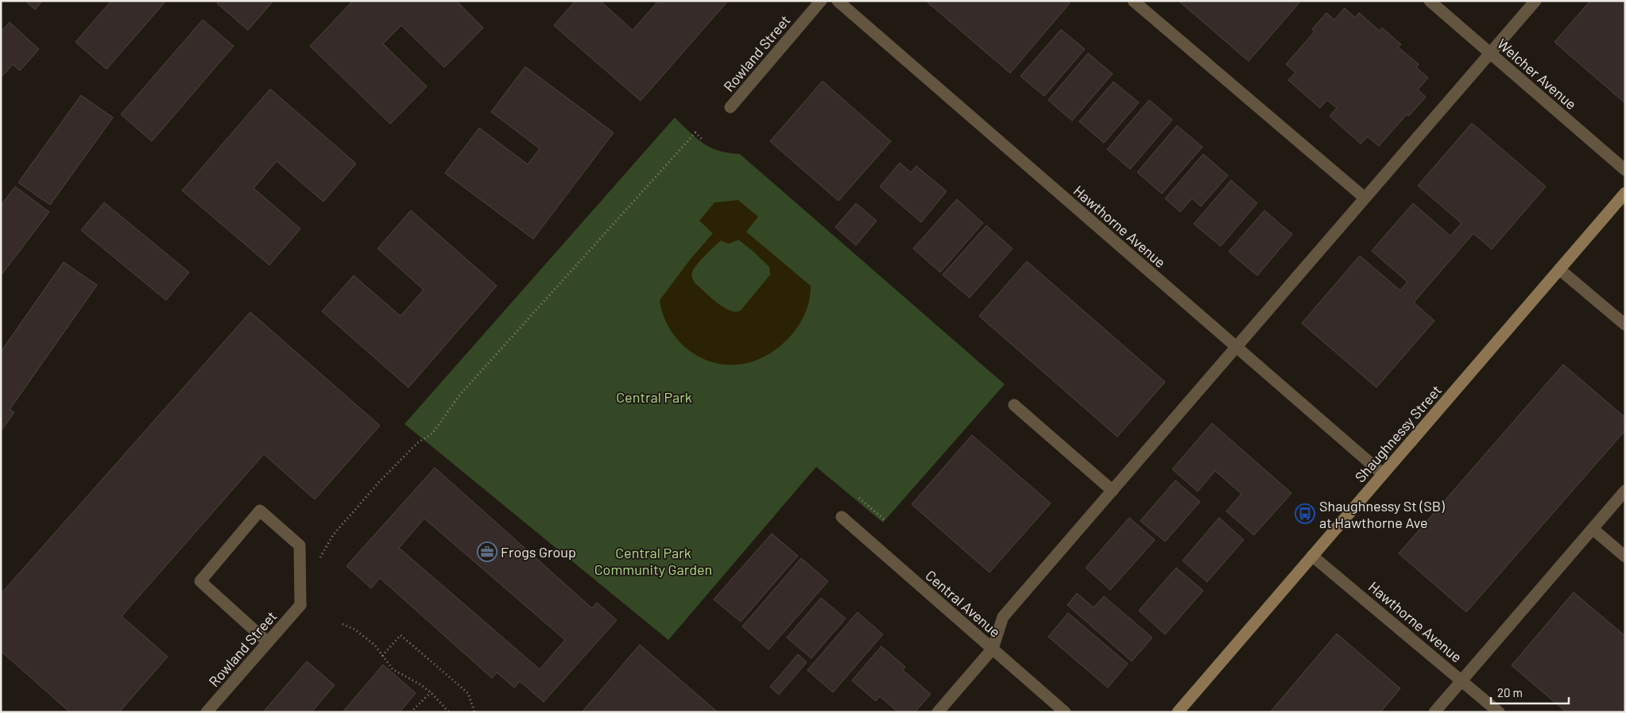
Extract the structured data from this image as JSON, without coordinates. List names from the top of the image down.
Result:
{
  "streets": {
    "main road": ["Shaughnessy Street"],
    "street": [
      "Rowland Street",
      "Welcher Avenue",
      "Hawthorne Avenue",
      "Central Avenue"
    ]
  },
  "crossings": [
    ["Hawthorne Avenue", "Shaughnessy Street"]
  ],
  "parks": ["Central Park", "Central Park Community Garden"],
  "places": {
    "bus stop": ["Shaughnessy St (SB) at Hawthorne Ave"],
    "office": ["Frogs Group"]
  },
  "scale_bar": "20 m"
}
